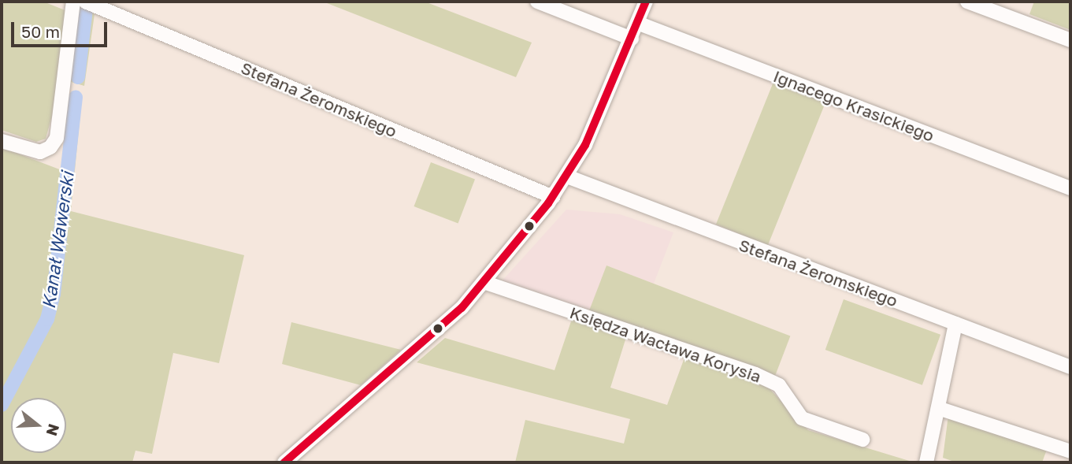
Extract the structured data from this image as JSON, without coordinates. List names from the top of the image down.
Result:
{
  "streets": {
    "street": ["Stefana Żeromskiego", "Ignacego Krasickiego", "Księdza Wacława Korysia"]
  },
  "water": ["Kanał Wawerski"],
  "scale_bar": "50 m",
  "north": "right"
}
